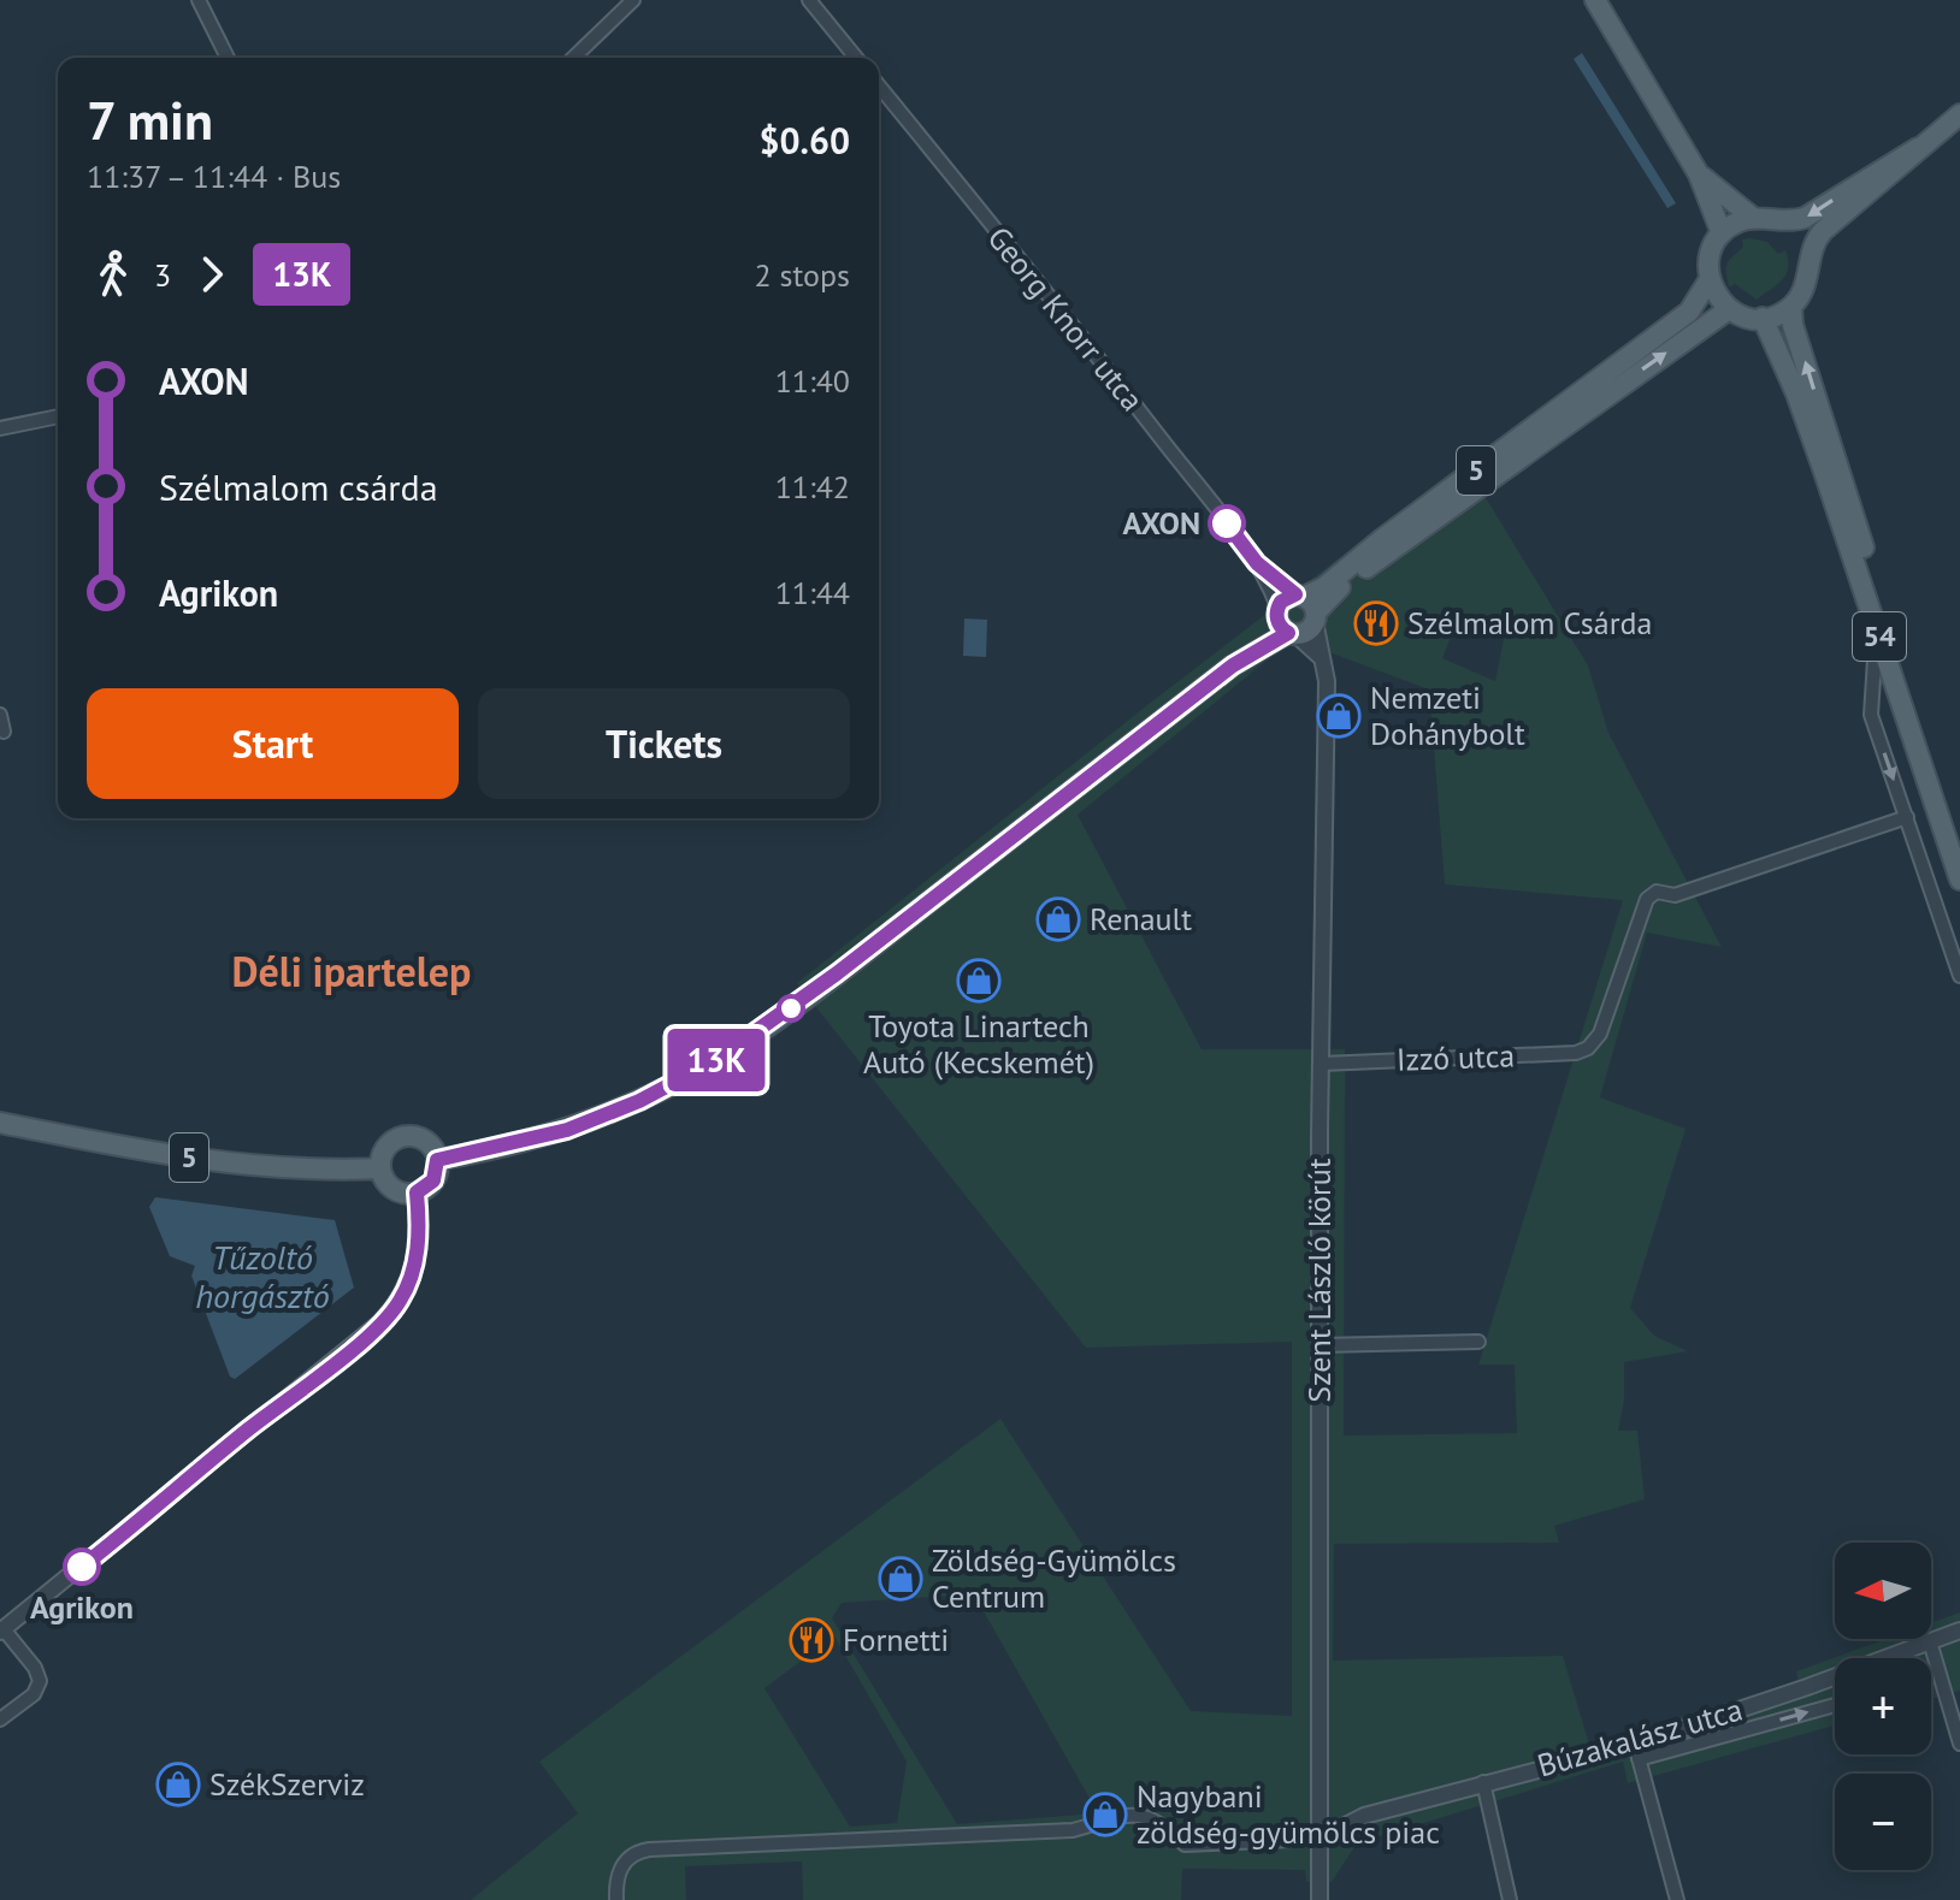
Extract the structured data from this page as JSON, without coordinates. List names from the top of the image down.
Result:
{
  "streets": {
    "main road": ["5", "54"],
    "street": [
      "Georg Knorr utca",
      "Izzó utca",
      "Szent László körút",
      "Búzakalász utca"
    ]
  },
  "crossings": [
    ["Georg Knorr utca", "5"],
    ["Georg Knorr utca", "Szent László körút"],
    ["5", "54"],
    ["5", "Szent László körút"],
    ["Izzó utca", "Szent László körút"],
    ["Szent László körút", "Búzakalász utca"]
  ],
  "districts": ["Déli ipartelep"],
  "water": ["Tűzoltó horgásztó"],
  "places": {
    "other": ["AXON", "Agrikon"],
    "restaurant": ["Szélmalom Csárda", "Fornetti"],
    "shop": [
      "Nemzeti Dohánybolt",
      "Renault",
      "Toyota Linartech Autó (Kecskemét)",
      "Zöldség-Gyümölcs Centrum",
      "SzékSzerviz",
      "Nagybani zöldség-gyümölcs piac"
    ]
  },
  "lines": ["bus line 13K"],
  "north": "left",
  "page": {
    "on_map": "13K",
    "heading": ["7 min", "11:37 – 11:44 · Bus", "$0.60"],
    "legs": ["3", "13K", "2 stops"],
    "list": [
      {
        "name": "AXON",
        "value": "11:40"
      },
      {
        "name": "Szélmalom csárda",
        "value": "11:42"
      },
      {
        "name": "Agrikon",
        "value": "11:44"
      }
    ],
    "buttons": ["Start", "Tickets"],
    "map_buttons": ["+", "−"]
  }
}
